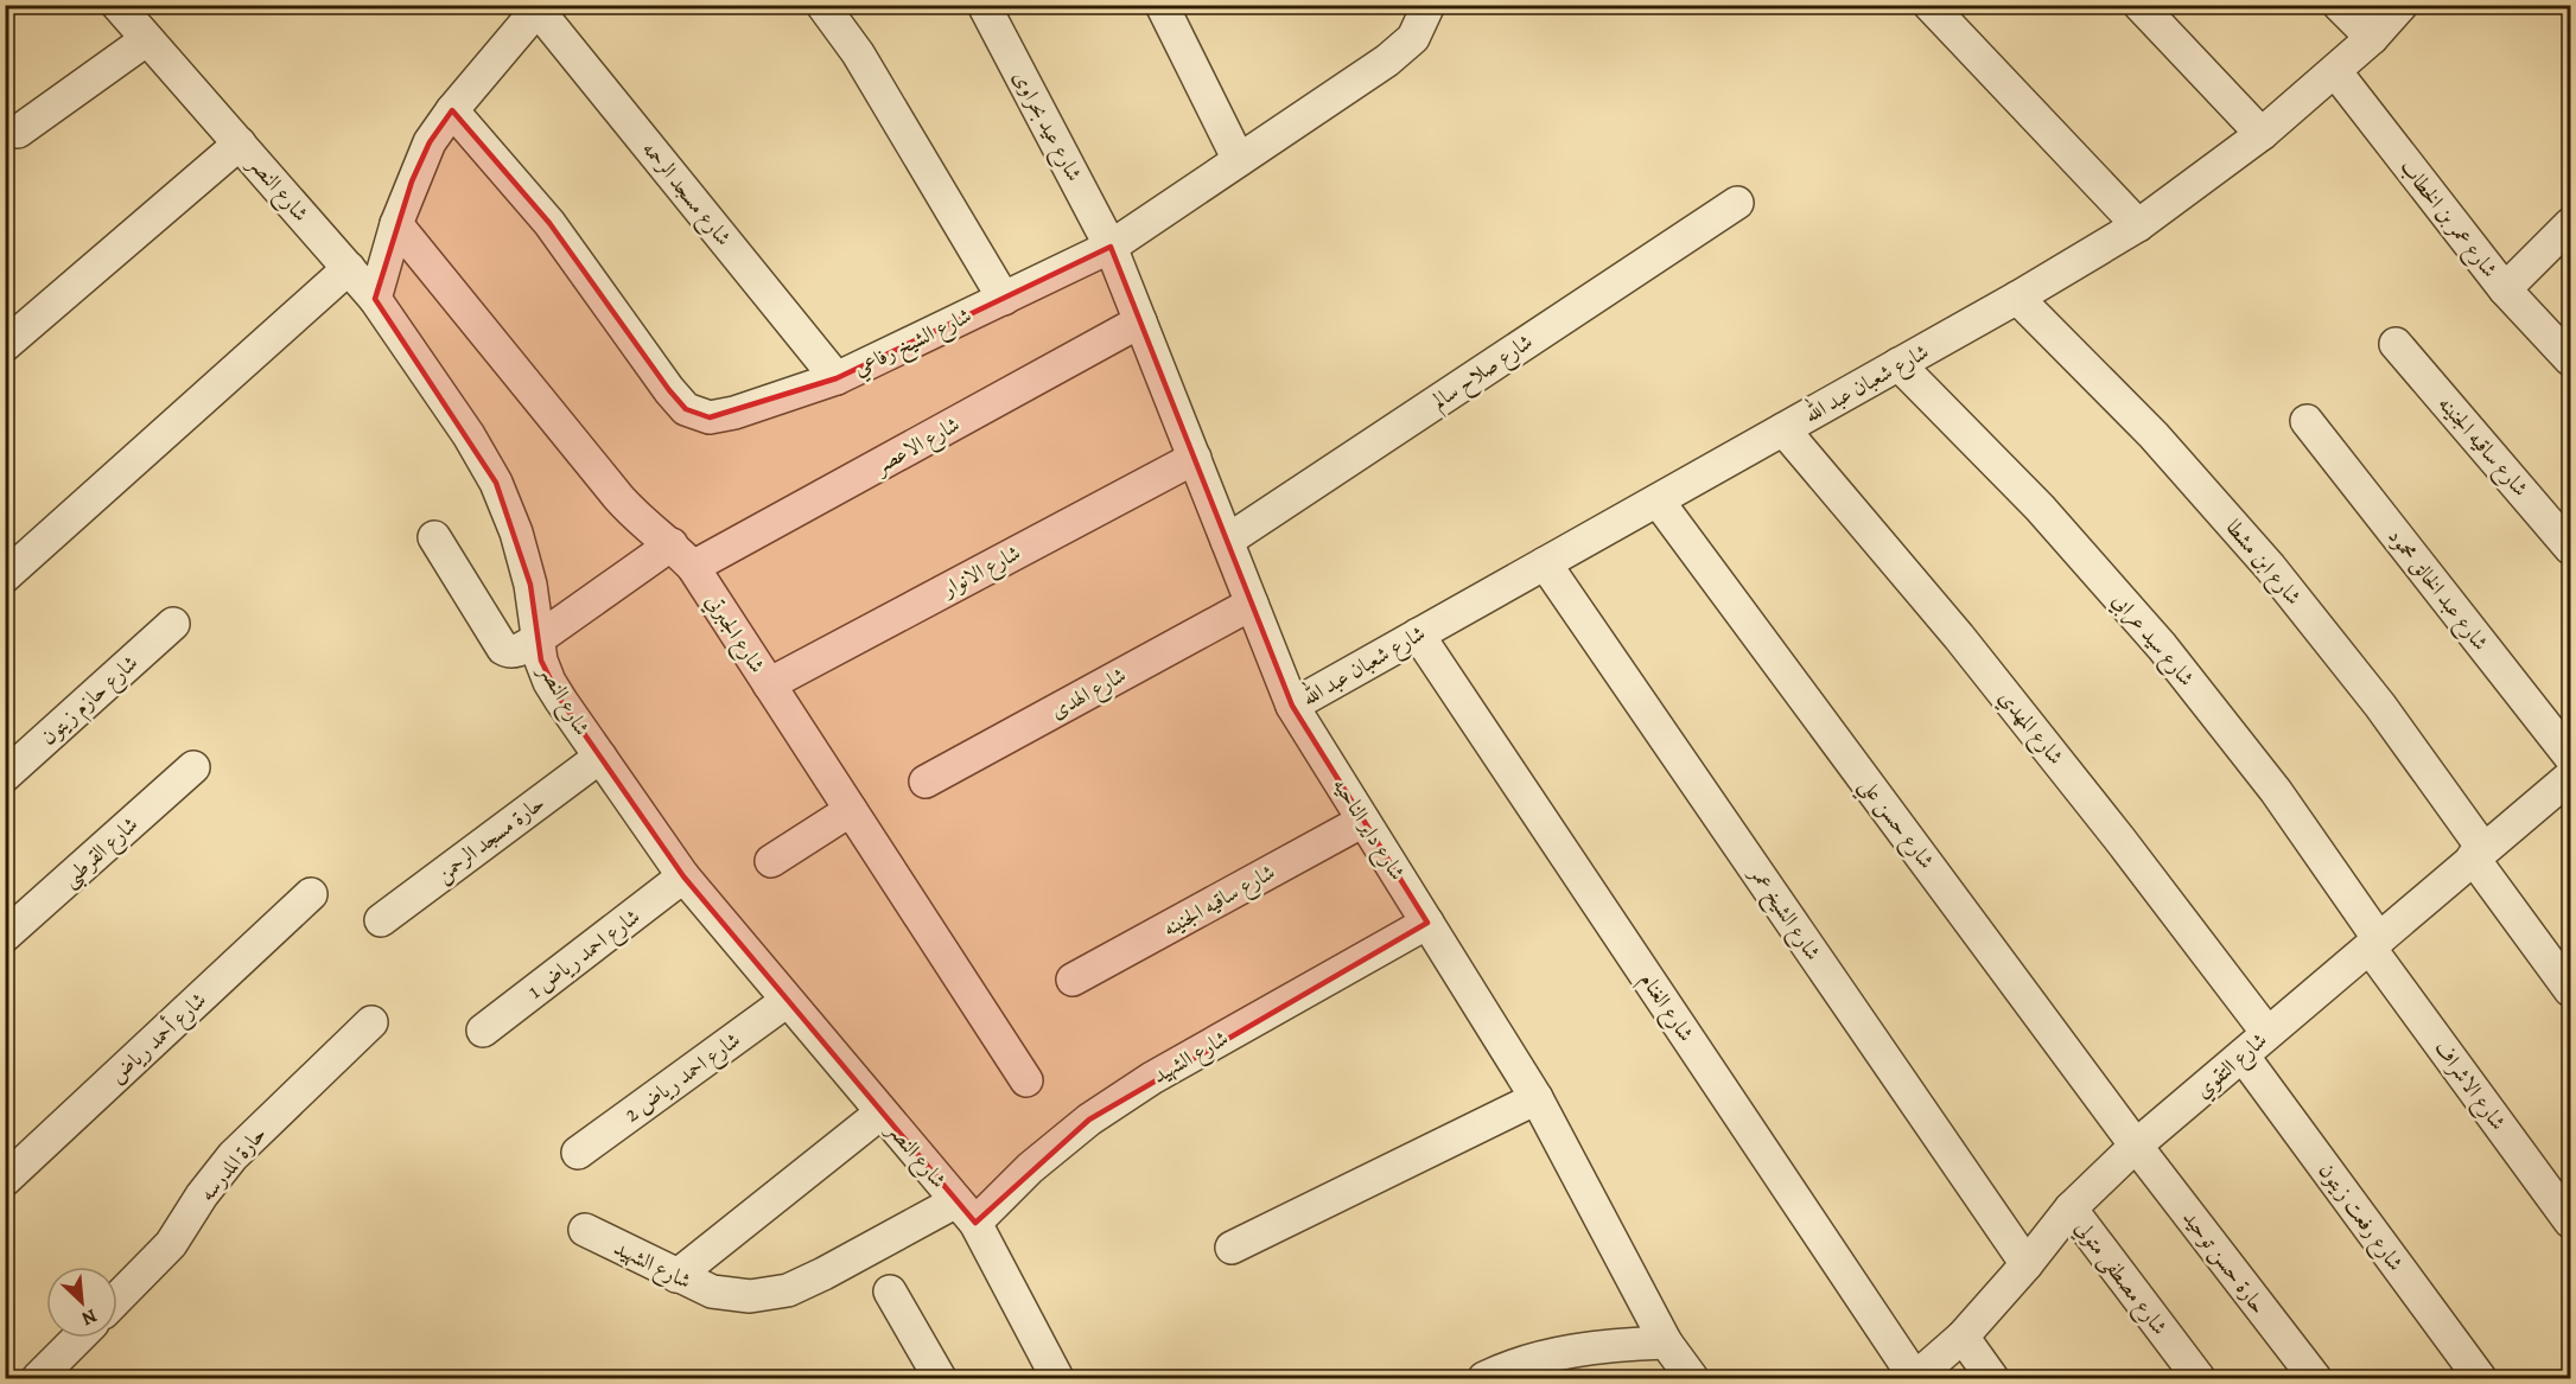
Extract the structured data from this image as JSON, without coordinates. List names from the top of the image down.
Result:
{
  "streets": {
    "street": [
      "شارع عيد بحراوى",
      "شارع النصر",
      "شارع مسجد الرحمه",
      "شارع عمر بن الخطاب",
      "شارع الشيخ رفاعي",
      "شارع صلاح سالم",
      "شارع شعبان عبد الله",
      "شارع الاعصر",
      "شارع ساقيه الجنينه",
      "شارع ابن مشطا",
      "شارع الانوار",
      "شارع عبد الخالق محمود",
      "شارع الجبرتي",
      "شارع سيد عرابي",
      "شارع الهدى",
      "شارع حازم زيتون",
      "شارع المهدي",
      "شارع حسن علي",
      "شارع داير الناحيه",
      "حارة مسجد الرحمن",
      "شارع القرطبى",
      "شارع الشيخ عمر",
      "شارع احمد رياض 1",
      "شارع الغنام",
      "شارع أحمد رياض",
      "شارع الشهيد",
      "شارع التقوي",
      "شارع احمد رياض 2",
      "شارع الاشراف",
      "حارة المدرسه",
      "شارع رفعت زيتون",
      "حارة حسن توحيد",
      "شارع مصطفى متولي"
    ]
  },
  "crossings": [
    ["شارع عيد بحراوى", "شارع الشيخ رفاعي"],
    ["شارع عيد بحراوى", "شارع داير الناحيه"],
    ["شارع النصر", "شارع الاعصر"],
    ["شارع النصر", "حارة مسجد الرحمن"],
    ["شارع النصر", "شارع احمد رياض 1"],
    ["شارع النصر", "شارع الشهيد"],
    ["شارع النصر", "شارع احمد رياض 2"],
    ["شارع مسجد الرحمه", "شارع الشيخ رفاعي"],
    ["شارع عمر بن الخطاب", "شارع شعبان عبد الله"],
    ["شارع الشيخ رفاعي", "شارع داير الناحيه"],
    ["شارع صلاح سالم", "شارع داير الناحيه"],
    ["شارع شعبان عبد الله", "شارع ابن مشطا"],
    ["شارع شعبان عبد الله", "شارع سيد عرابي"],
    ["شارع شعبان عبد الله", "شارع المهدي"],
    ["شارع شعبان عبد الله", "شارع حسن علي"],
    ["شارع شعبان عبد الله", "شارع داير الناحيه"],
    ["شارع شعبان عبد الله", "شارع الشيخ عمر"],
    ["شارع شعبان عبد الله", "شارع الغنام"],
    ["شارع الاعصر", "شارع الجبرتي"],
    ["شارع الاعصر", "شارع داير الناحيه"],
    ["شارع ساقيه الجنينه", "شارع داير الناحيه"],
    ["شارع ابن مشطا", "شارع التقوي"],
    ["شارع الانوار", "شارع الجبرتي"],
    ["شارع الانوار", "شارع داير الناحيه"],
    ["شارع سيد عرابي", "شارع التقوي"],
    ["شارع سيد عرابي", "شارع الاشراف"],
    ["شارع الهدى", "شارع داير الناحيه"],
    ["شارع المهدي", "شارع التقوي"],
    ["شارع حسن علي", "شارع التقوي"],
    ["شارع حسن علي", "حارة حسن توحيد"],
    ["شارع داير الناحيه", "شارع الشهيد"],
    ["شارع الشيخ عمر", "شارع التقوي"],
    ["شارع الغنام", "شارع التقوي"],
    ["شارع التقوي", "شارع الاشراف"],
    ["شارع التقوي", "شارع رفعت زيتون"],
    ["شارع التقوي", "حارة حسن توحيد"],
    ["شارع التقوي", "شارع مصطفى متولي"]
  ],
  "north": "bottom right"
}
